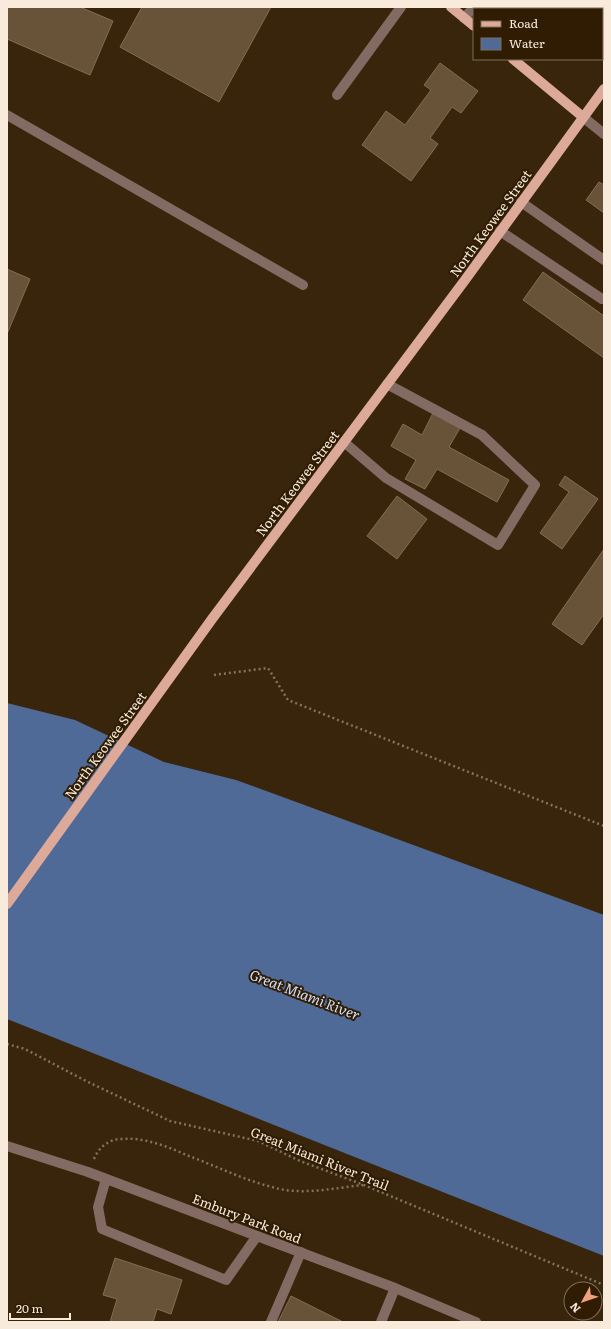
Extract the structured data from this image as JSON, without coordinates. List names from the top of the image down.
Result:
{
  "streets": {
    "main road": ["North Keowee Street"],
    "street": ["Embury Park Road"],
    "path": ["Great Miami River Trail"]
  },
  "water": ["Great Miami River"],
  "legend": ["Road", "Water"],
  "scale_bar": "20 m",
  "north": "bottom left"
}
